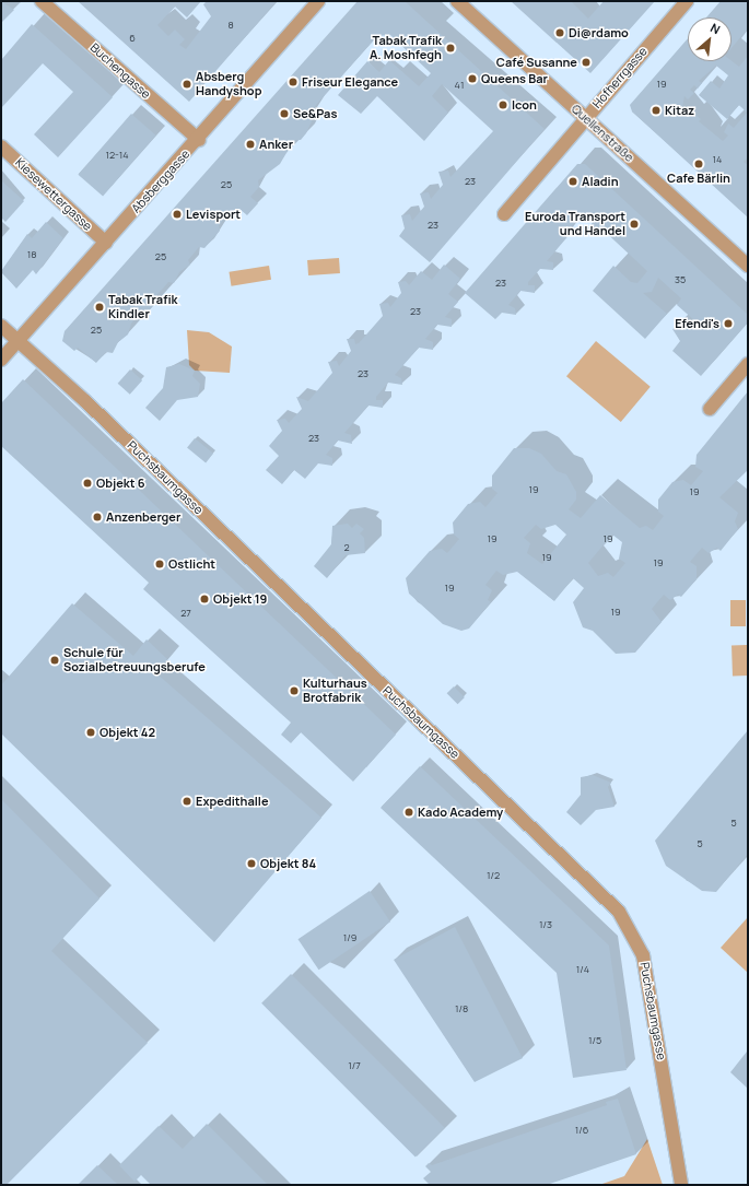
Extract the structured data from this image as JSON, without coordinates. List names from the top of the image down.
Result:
{
  "streets": {
    "street": [
      "Buchengasse",
      "Hofherrgasse",
      "Quellenstraße",
      "Absberggasse",
      "Kiesewettergasse",
      "Puchsbaumgasse"
    ]
  },
  "crossings": [
    ["Buchengasse", "Absberggasse"],
    ["Hofherrgasse", "Quellenstraße"],
    ["Absberggasse", "Kiesewettergasse"],
    ["Absberggasse", "Puchsbaumgasse"]
  ],
  "places": [
    "Di@rdamo",
    "Tabak Trafik A. Moshfegh",
    "Café Susanne",
    "Queens Bar",
    "Friseur Elegance",
    "Absberg Handyshop",
    "Icon",
    "Kitaz",
    "Se&Pas",
    "Anker",
    "Cafe Bärlin",
    "Aladin",
    "Levisport",
    "Euroda Transport und Handel",
    "Tabak Trafik Kindler",
    "Efendi's",
    "Objekt 6",
    "Anzenberger",
    "Ostlicht",
    "Objekt 19",
    "Schule für Sozialbetreuungsberufe",
    "Kulturhaus Brotfabrik",
    "Objekt 42",
    "Expedithalle",
    "Kado Academy",
    "Objekt 84"
  ],
  "house_numbers": [
    "8",
    "6",
    "19",
    "41",
    "12-14",
    "14",
    "23",
    "25",
    "23",
    "18",
    "25",
    "35",
    "23",
    "23",
    "25",
    "23",
    "23",
    "19",
    "19",
    "19",
    "19",
    "2",
    "19",
    "19",
    "19",
    "19",
    "27",
    "5",
    "5",
    "1/2",
    "1/3",
    "1/9",
    "1/4",
    "1/8",
    "1/5",
    "1/7",
    "1/6"
  ],
  "north": "top right"
}
